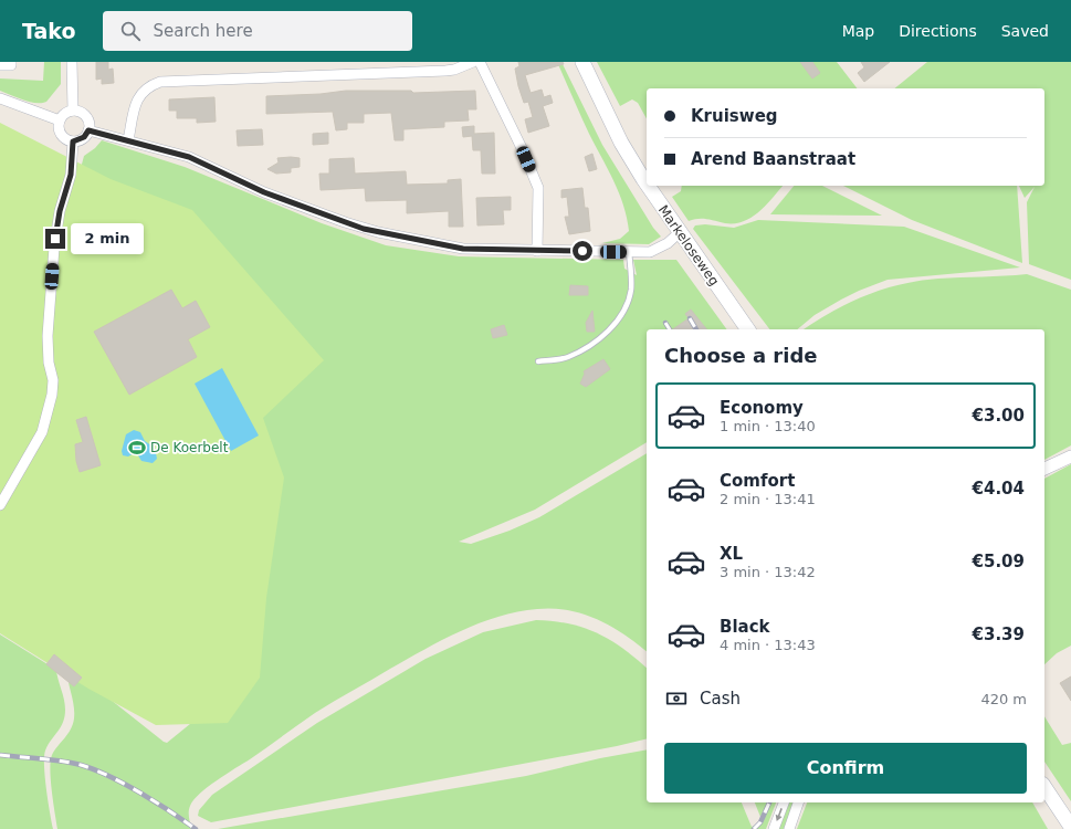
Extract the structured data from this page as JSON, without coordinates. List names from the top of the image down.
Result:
{
  "streets": {
    "main road": ["Markeloseweg"]
  },
  "places": {
    "sports": ["De Koerbelt"]
  },
  "page": {
    "header": "Tako",
    "search": "Search here",
    "nav": ["Map", "Directions", "Saved"],
    "banner": ["Kruisweg", "Arend Baanstraat"],
    "bubble": "2 min",
    "heading": "Choose a ride",
    "list": [
      {
        "name": "Economy",
        "note": "1 min · 13:40",
        "value": "€3.00"
      },
      {
        "name": "Comfort",
        "note": "2 min · 13:41",
        "value": "€4.04"
      },
      {
        "name": "XL",
        "note": "3 min · 13:42",
        "value": "€5.09"
      },
      {
        "name": "Black",
        "note": "4 min · 13:43",
        "value": "€3.39"
      }
    ],
    "pay": ["Cash", "420 m"],
    "buttons": "Confirm"
  }
}
